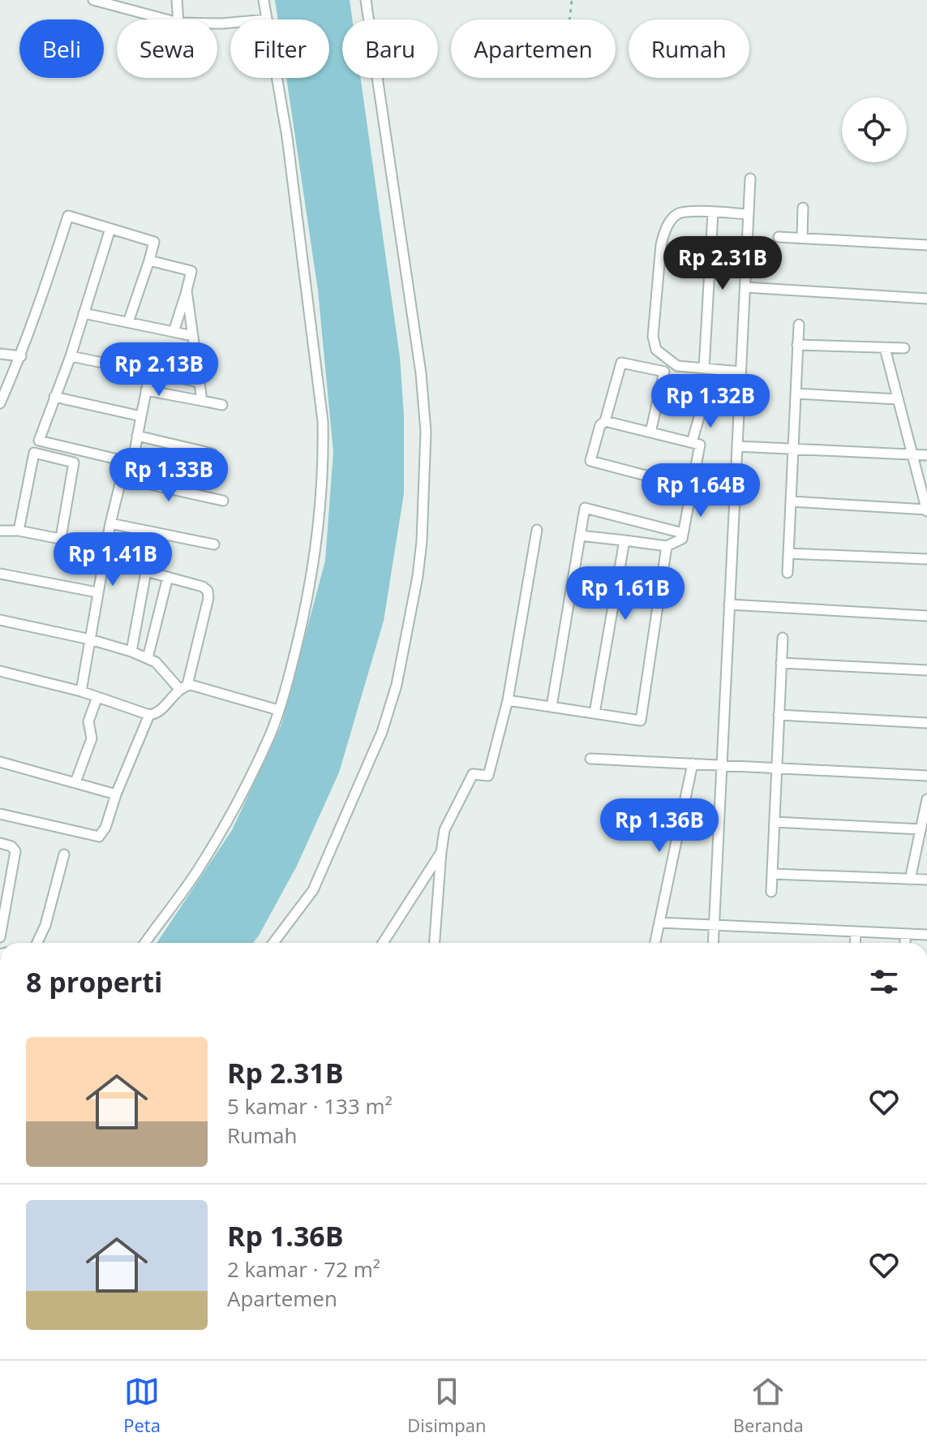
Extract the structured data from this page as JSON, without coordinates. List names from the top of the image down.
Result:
{
  "page": {
    "chip": [
      "Beli",
      "Sewa",
      "Filter",
      "Baru",
      "Apartemen",
      "Rumah"
    ],
    "price": [
      "Rp 2.31B",
      "Rp 2.13B",
      "Rp 1.32B",
      "Rp 1.33B",
      "Rp 1.64B",
      "Rp 1.41B",
      "Rp 1.61B",
      "Rp 1.36B"
    ],
    "heading": "8 properti",
    "list": [
      {
        "name": "Rp 2.31B",
        "note": "5 kamar · 133 m² · Rumah"
      },
      {
        "name": "Rp 1.36B",
        "note": "2 kamar · 72 m² · Apartemen"
      }
    ],
    "tabs": ["Peta", "Disimpan", "Beranda"]
  }
}
